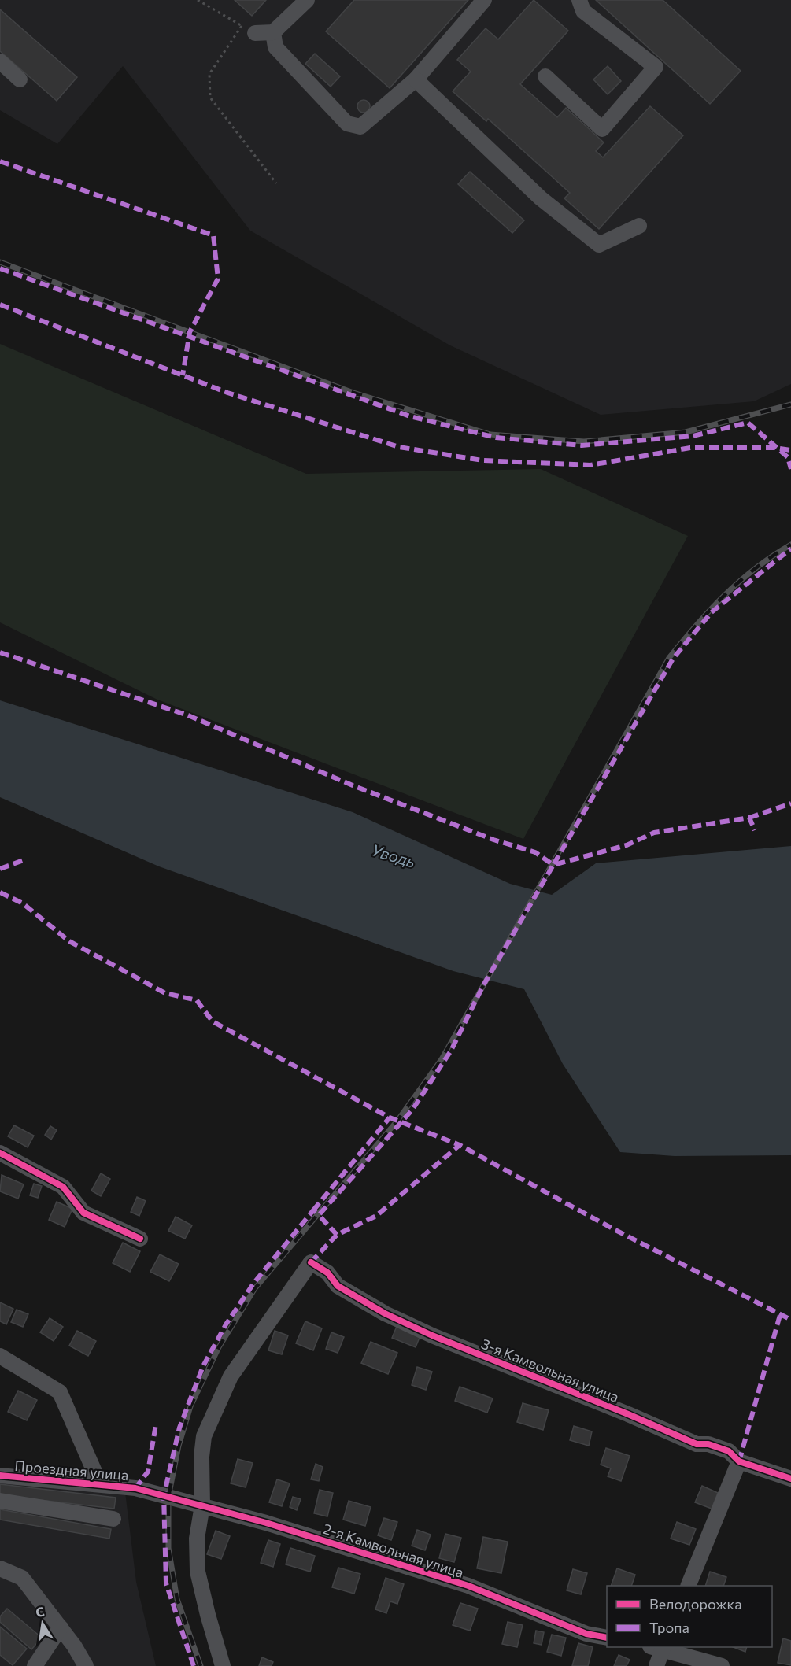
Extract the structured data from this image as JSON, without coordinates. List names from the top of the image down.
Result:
{
  "streets": {
    "street": ["3-я Камвольная улица", "Проездная улица", "2-я Камвольная улица"]
  },
  "crossings": [
    ["3-я Камвольная улица", "2-я Камвольная улица"],
    ["Проездная улица", "2-я Камвольная улица"]
  ],
  "water": ["Уводь"],
  "legend": ["Велодорожка", "Тропа"],
  "north": "top"
}
